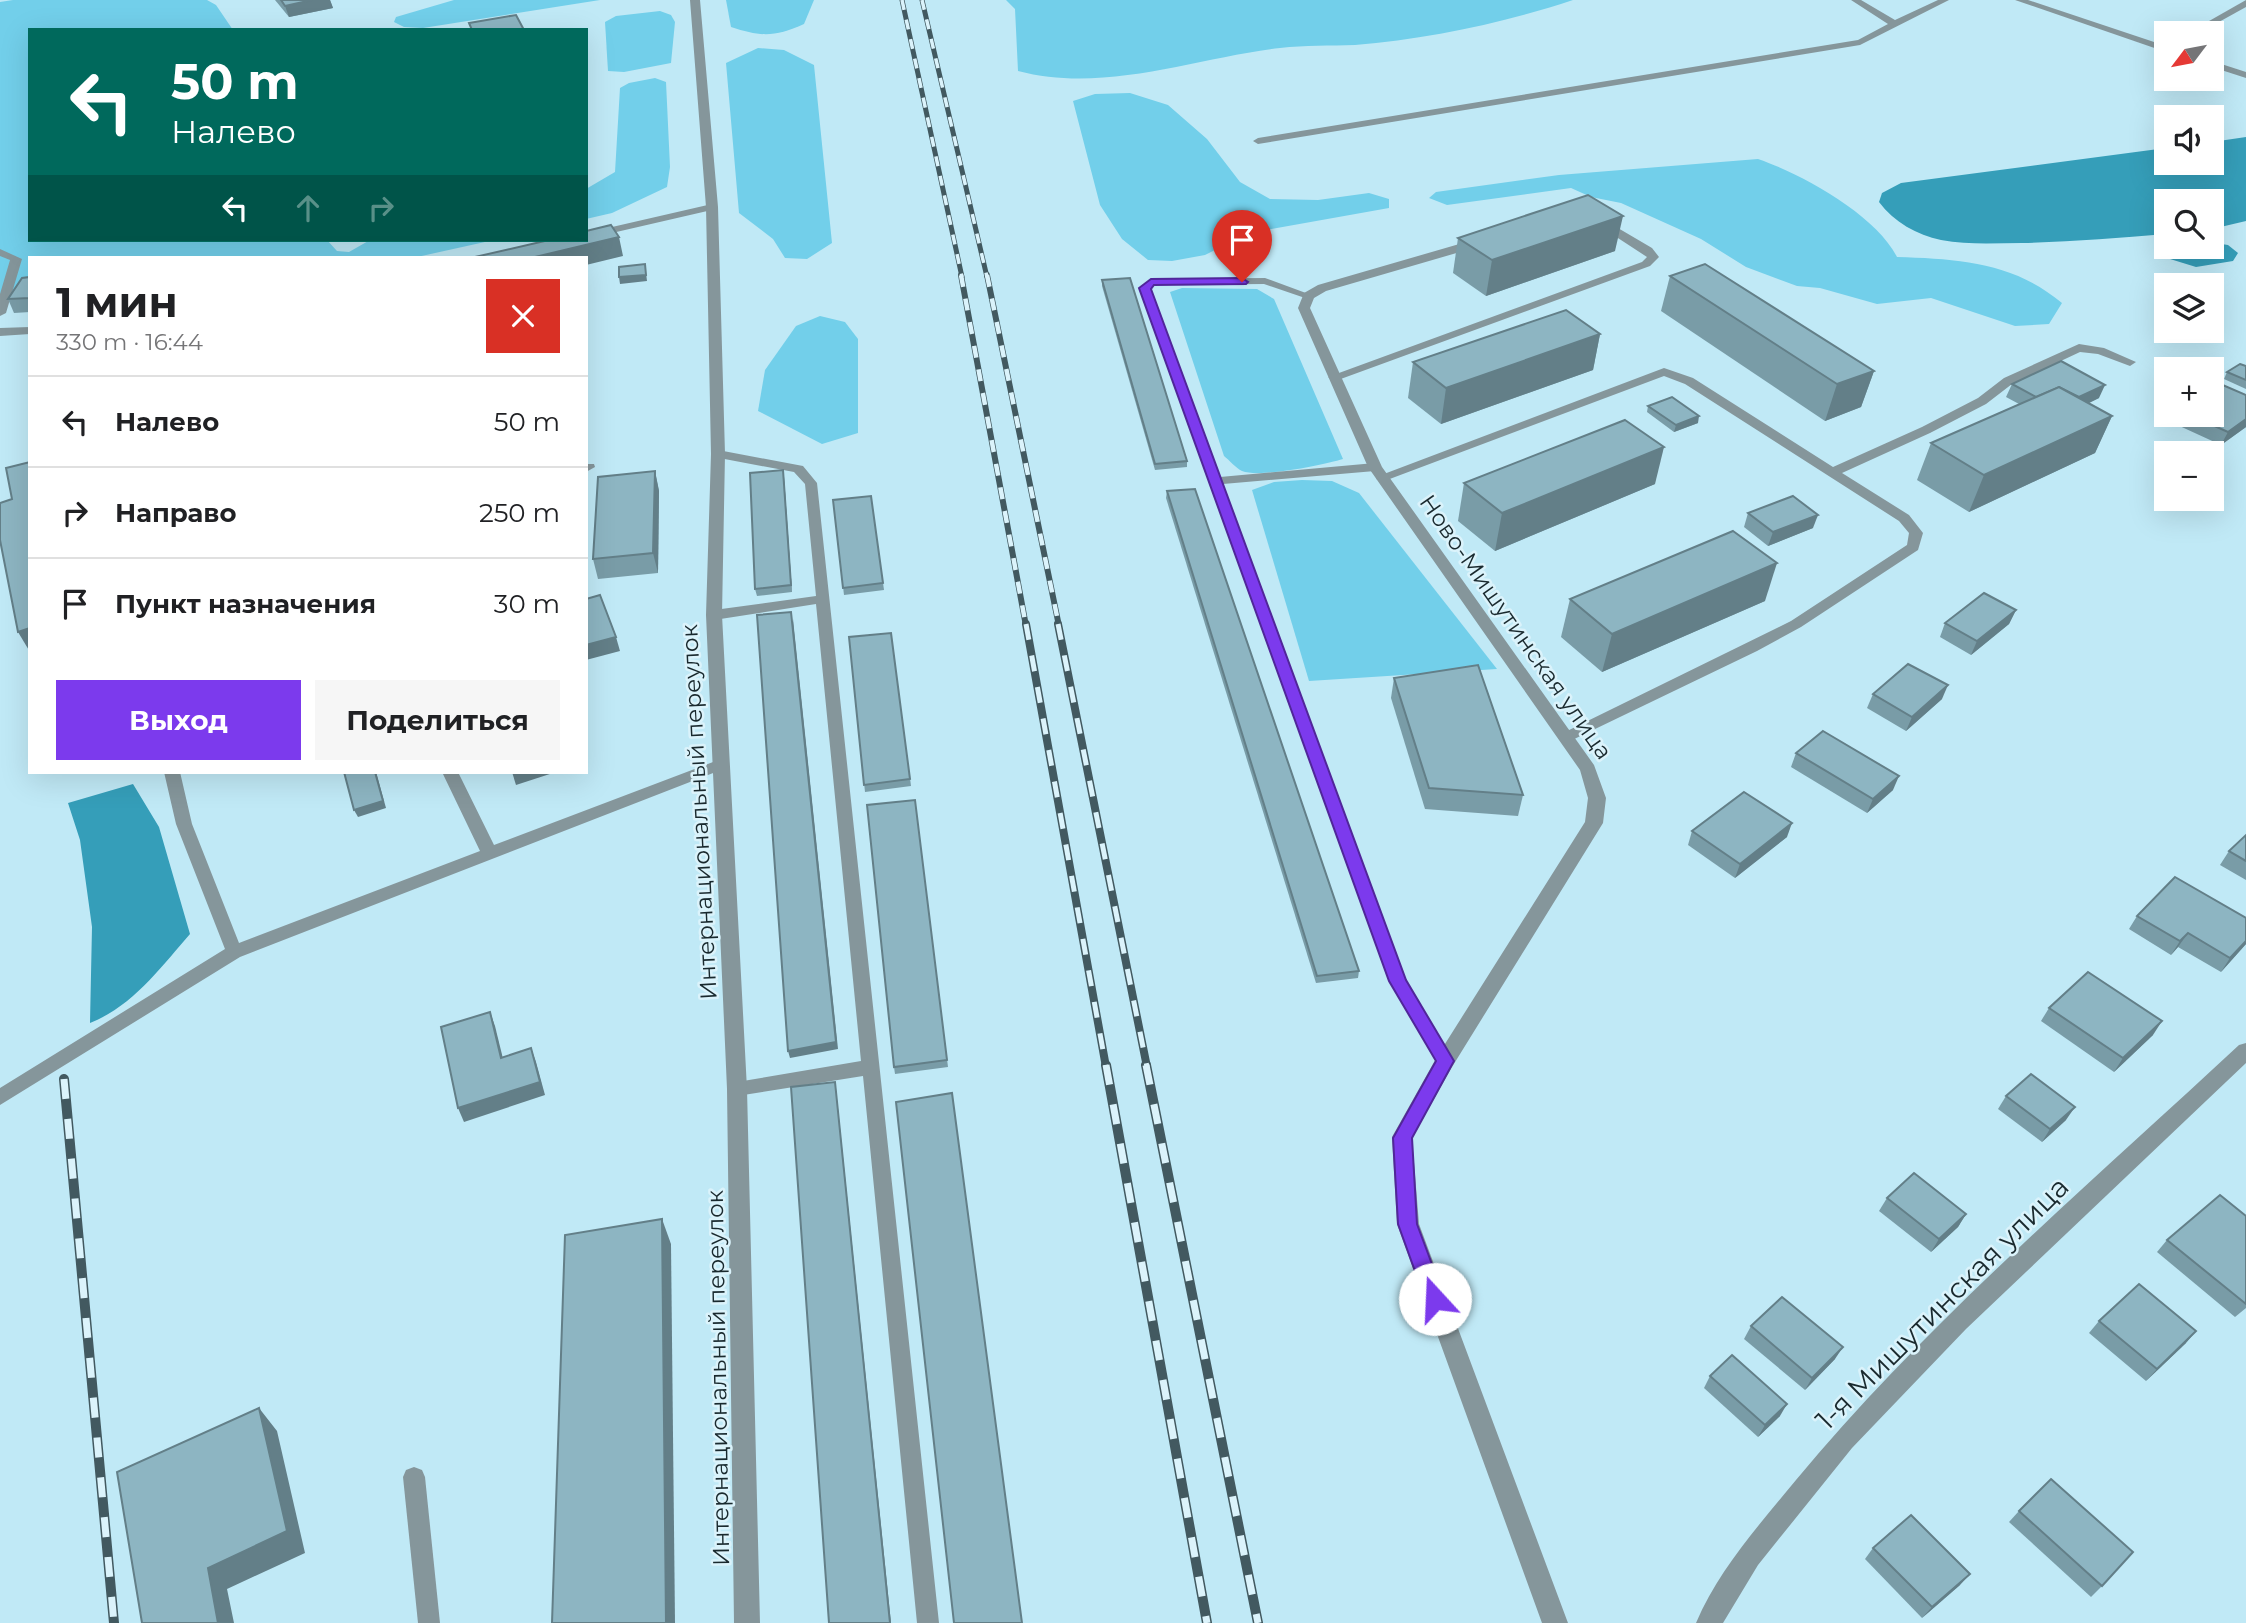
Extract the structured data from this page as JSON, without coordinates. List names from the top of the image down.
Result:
{
  "streets": {
    "street": ["Ново-Мишутинская улица", "Интернациональный переулок", "1-я Мишутинская улица"]
  },
  "north": "bottom left",
  "page": {
    "map_buttons": ["+", "−"],
    "turn": ["50 m", "Налево"],
    "heading": ["1 мин", "330 m · 16:44"],
    "list": [
      {
        "name": "Налево",
        "value": "50 m"
      },
      {
        "name": "Направо",
        "value": "250 m"
      },
      {
        "name": "Пункт назначения",
        "value": "30 m"
      }
    ],
    "buttons": ["Выход", "Поделиться"]
  }
}
